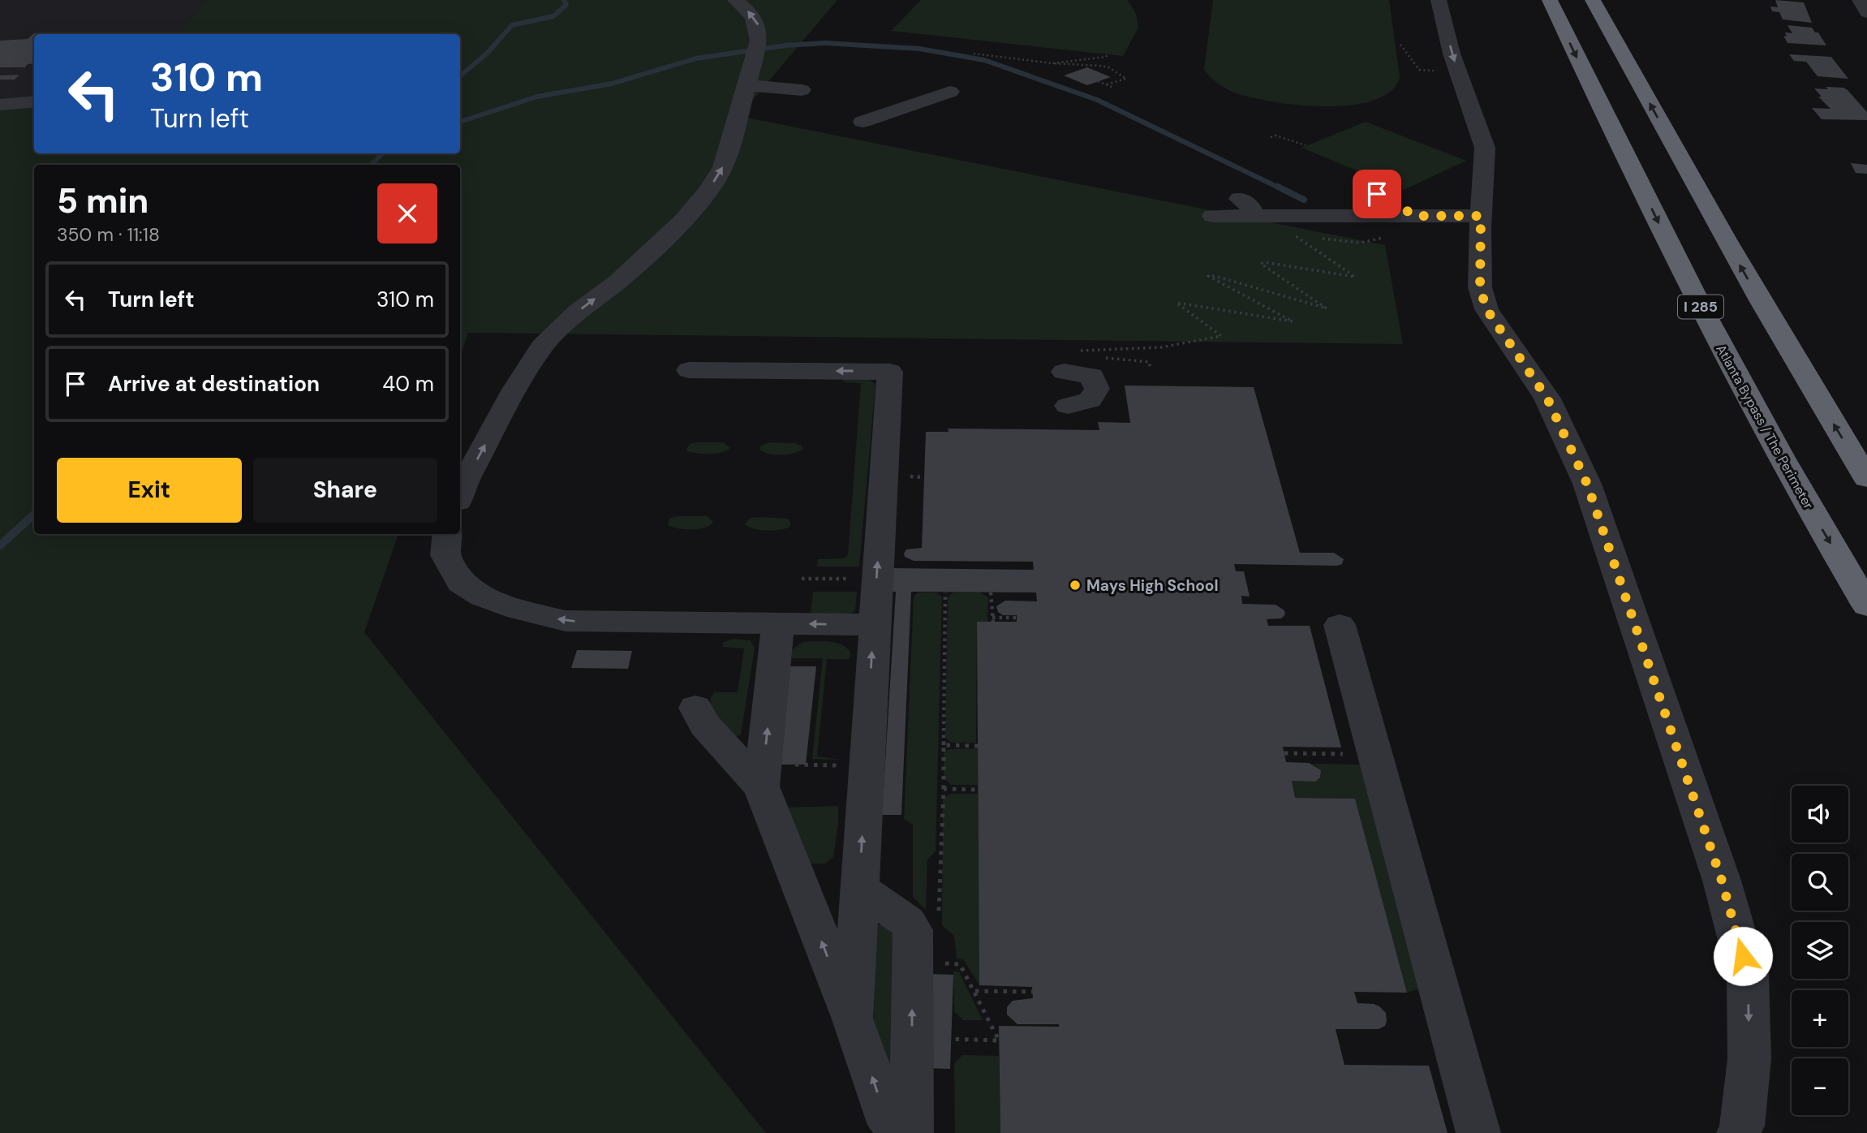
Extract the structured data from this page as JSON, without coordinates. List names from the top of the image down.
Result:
{
  "streets": {
    "highway": ["I 285", "Atlanta Bypass / The Perimeter"]
  },
  "places": ["Mays High School"],
  "page": {
    "turn": ["310 m", "Turn left"],
    "heading": ["5 min", "350 m · 11:18"],
    "list": [
      {
        "name": "Turn left",
        "value": "310 m"
      },
      {
        "name": "Arrive at destination",
        "value": "40 m"
      }
    ],
    "buttons": ["Exit", "Share"],
    "map_buttons": ["+", "−"]
  }
}
